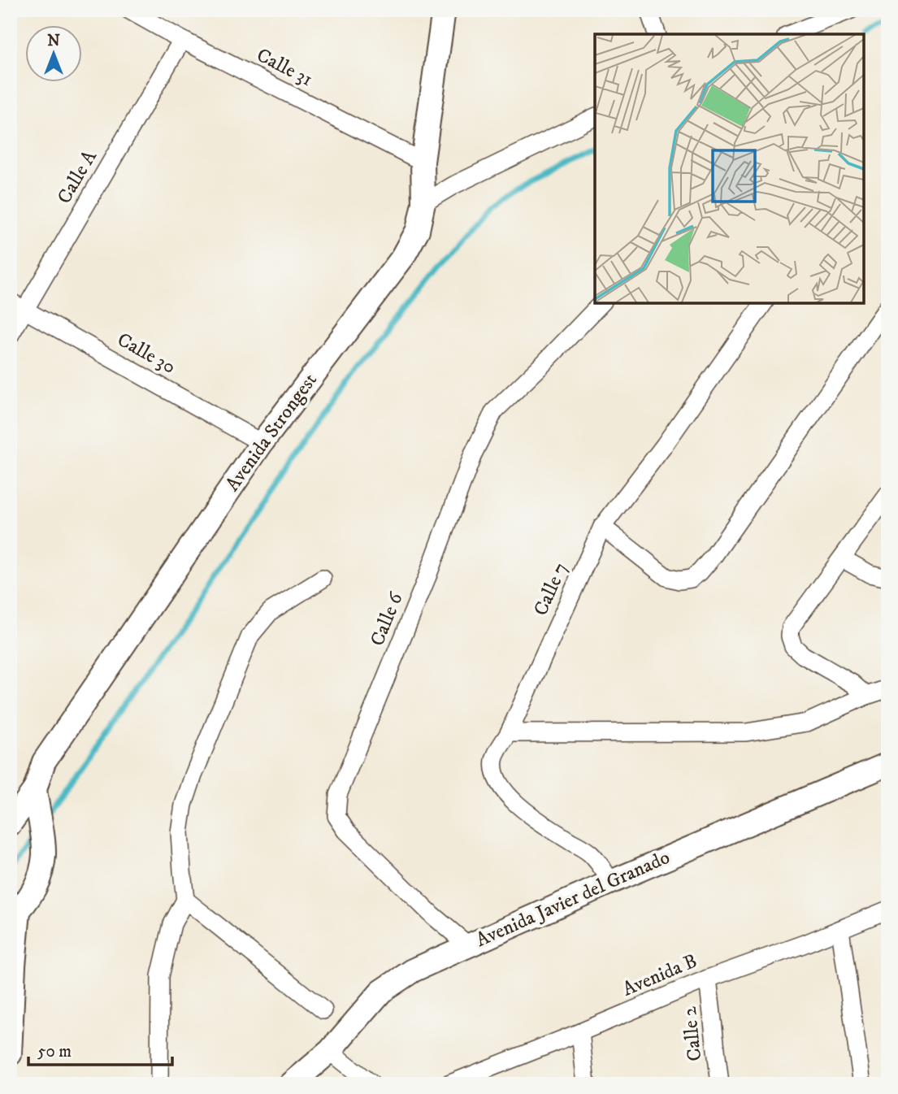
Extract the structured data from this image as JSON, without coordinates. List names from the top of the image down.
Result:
{
  "streets": {
    "main road": ["Avenida Strongest", "Avenida Javier del Granado"],
    "street": [
      "Calle 31",
      "Calle A",
      "Calle 30",
      "Calle 7",
      "Calle 6",
      "Avenida B",
      "Calle 2"
    ]
  },
  "crossings": [
    ["Calle 31", "Calle A"],
    ["Calle 31", "Avenida Strongest"],
    ["Calle A", "Calle 30"],
    ["Calle 30", "Avenida Strongest"],
    ["Calle 7", "Avenida Javier del Granado"],
    ["Calle 6", "Avenida Javier del Granado"],
    ["Avenida B", "Calle 2"]
  ],
  "scale_bar": "50 m",
  "north": "top"
}
